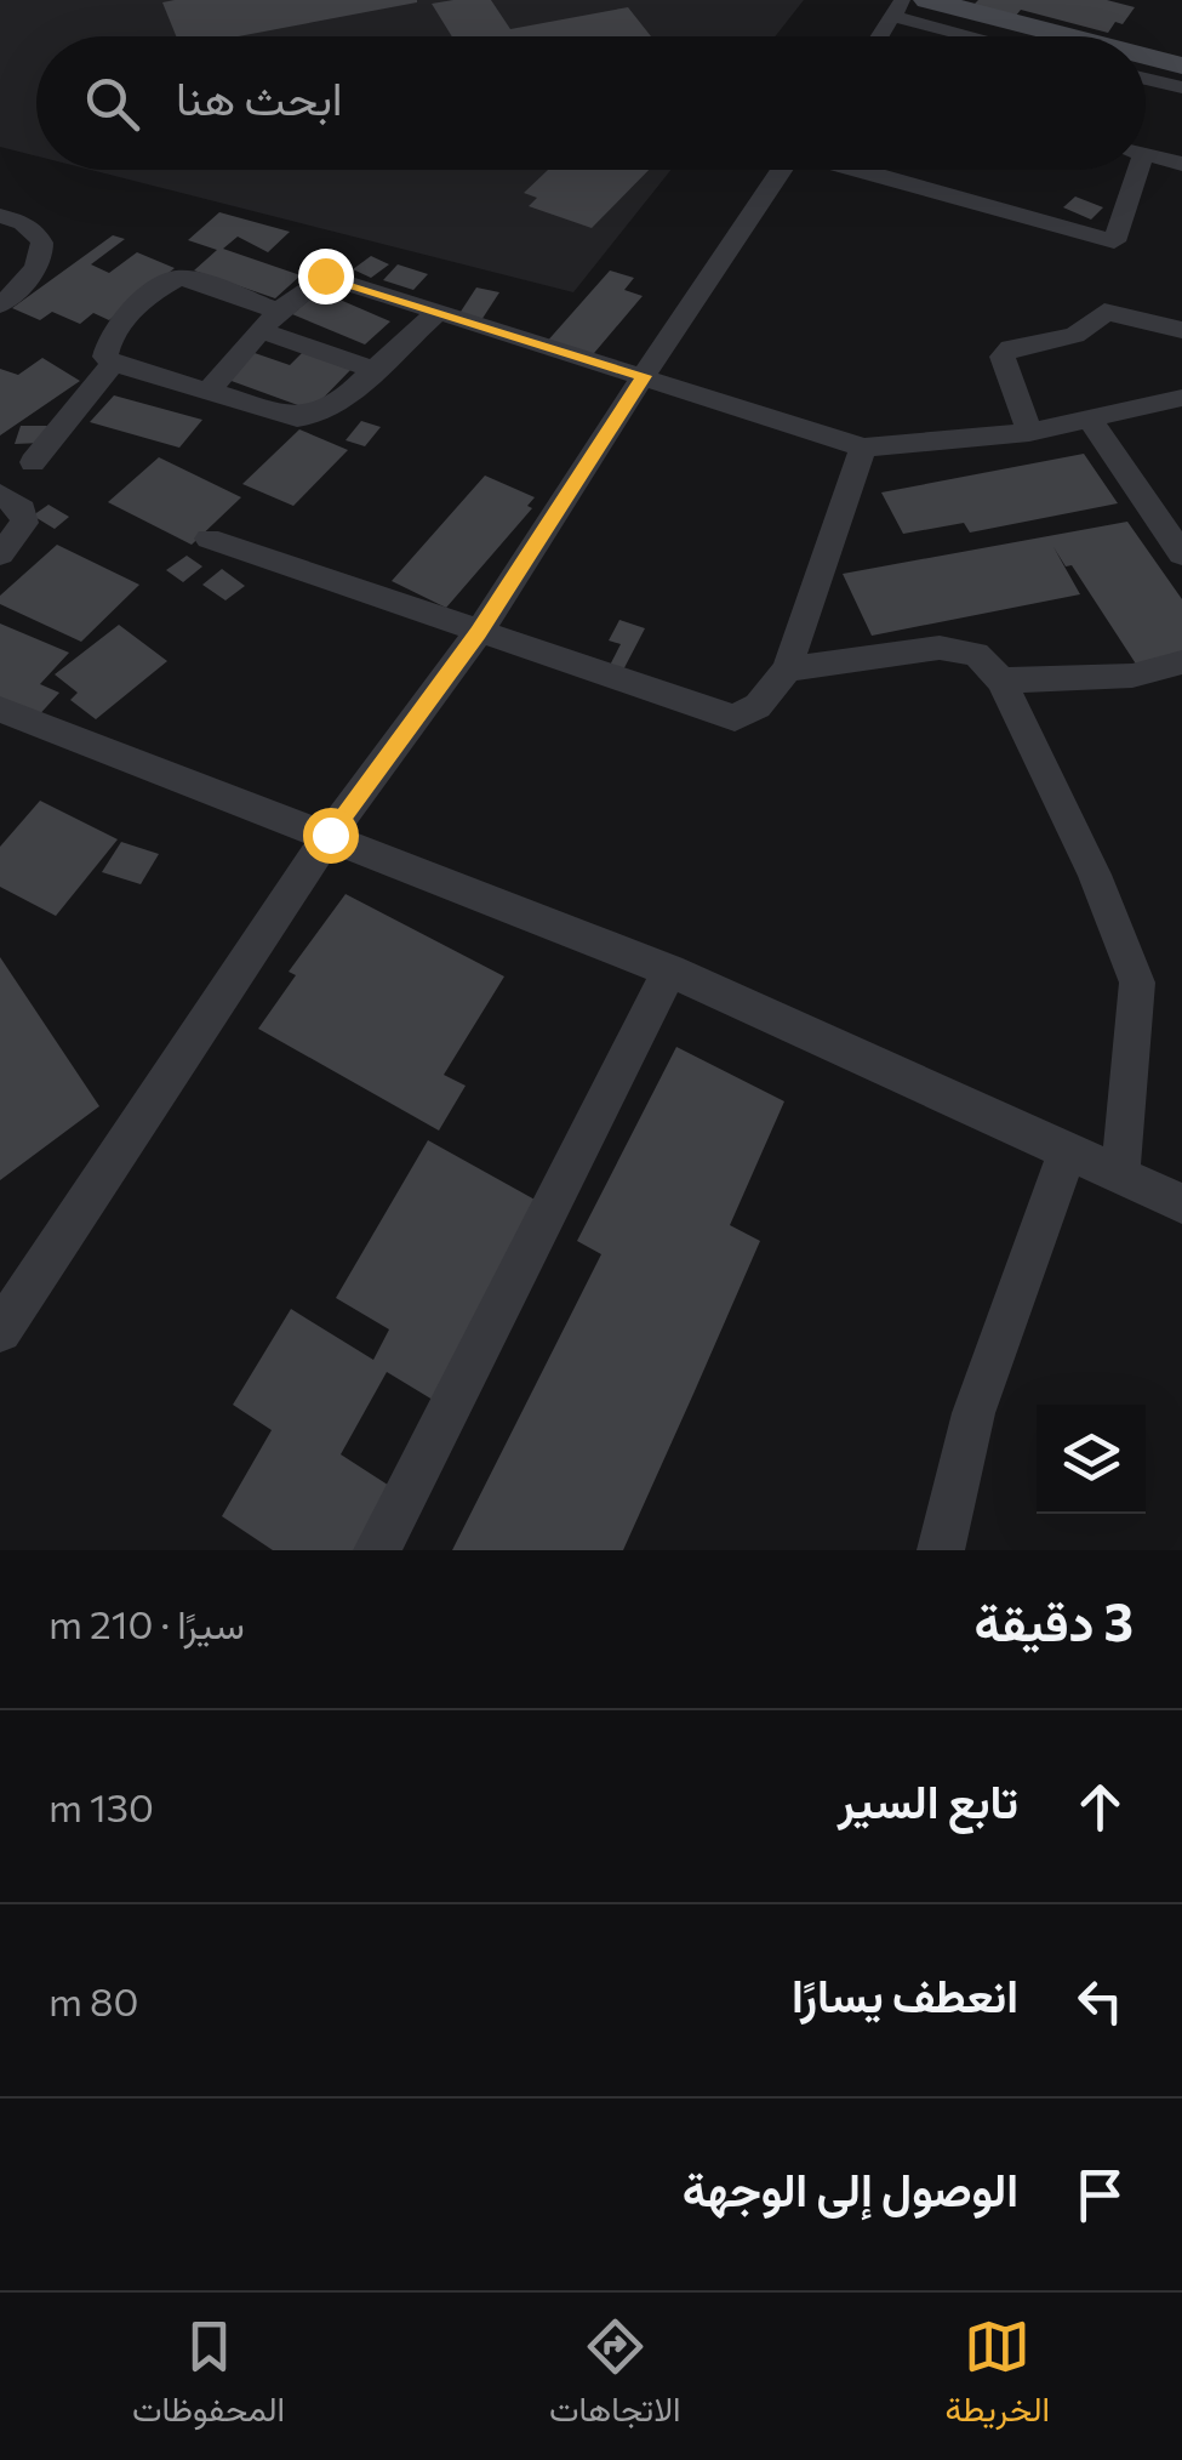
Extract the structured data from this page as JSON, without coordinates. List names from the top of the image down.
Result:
{
  "page": {
    "search": "ابحث هنا",
    "heading": ["3 دقيقة", "سيرًا · 210 m"],
    "list": [
      ["تابع السير", "130 m"],
      ["انعطف يسارًا", "80 m"],
      "الوصول إلى الوجهة"
    ],
    "nav": ["الخريطة", "الاتجاهات", "المحفوظات"]
  }
}
